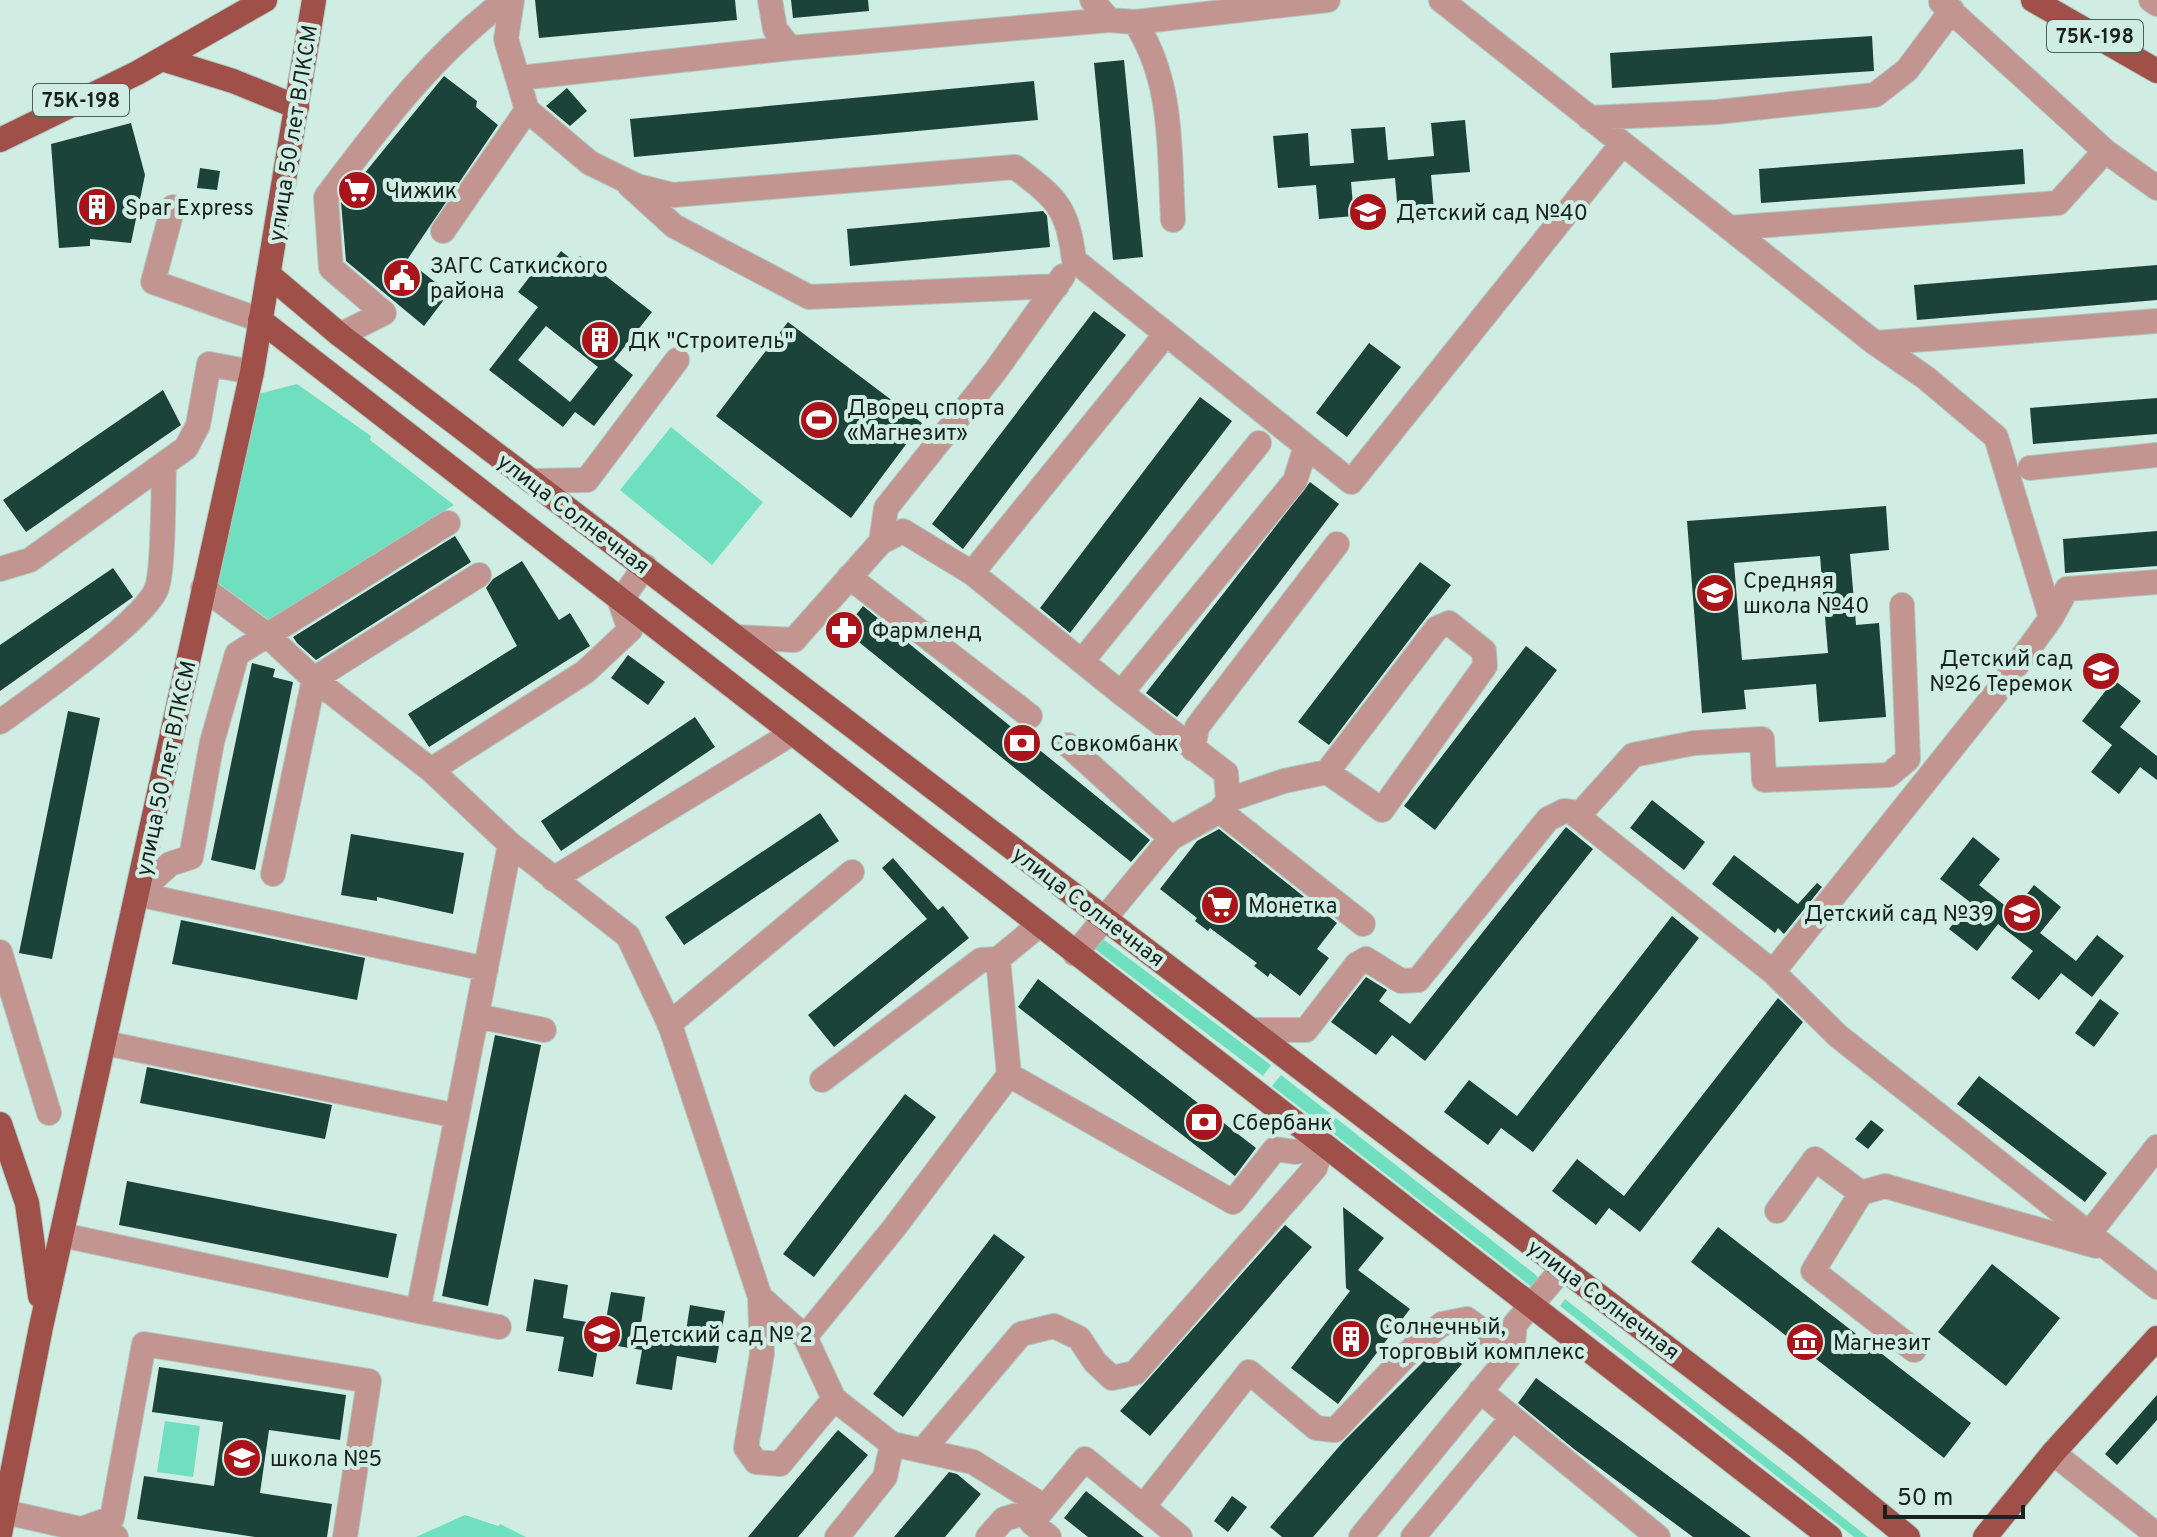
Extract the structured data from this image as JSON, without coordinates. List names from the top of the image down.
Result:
{
  "streets": {
    "main road": ["75К-198", "улица 50 лет ВЛКСМ", "улица Солнечная"]
  },
  "crossings": [
    ["улица 50 лет ВЛКСМ", "улица Солнечная"]
  ],
  "places": {
    "supermarket": ["Чижик", "Монетка"],
    "building": ["Spar Express", "ДК \"Строитель\"", "Солнечный, торговый комплекс"],
    "school or university": [
      "Детский сад №40",
      "Средняя школа №40",
      "Детский сад №26 Теремок",
      "Детский сад №39",
      "Детский сад № 2",
      "школа №5"
    ],
    "public building": ["ЗАГС Саткиского района"],
    "sports": ["Дворец спорта «Магнезит»"],
    "pharmacy": ["Фармленд"],
    "bank": ["Совкомбанк", "Сбербанк"],
    "museum": ["Магнезит"]
  },
  "scale_bar": "50 m"
}
